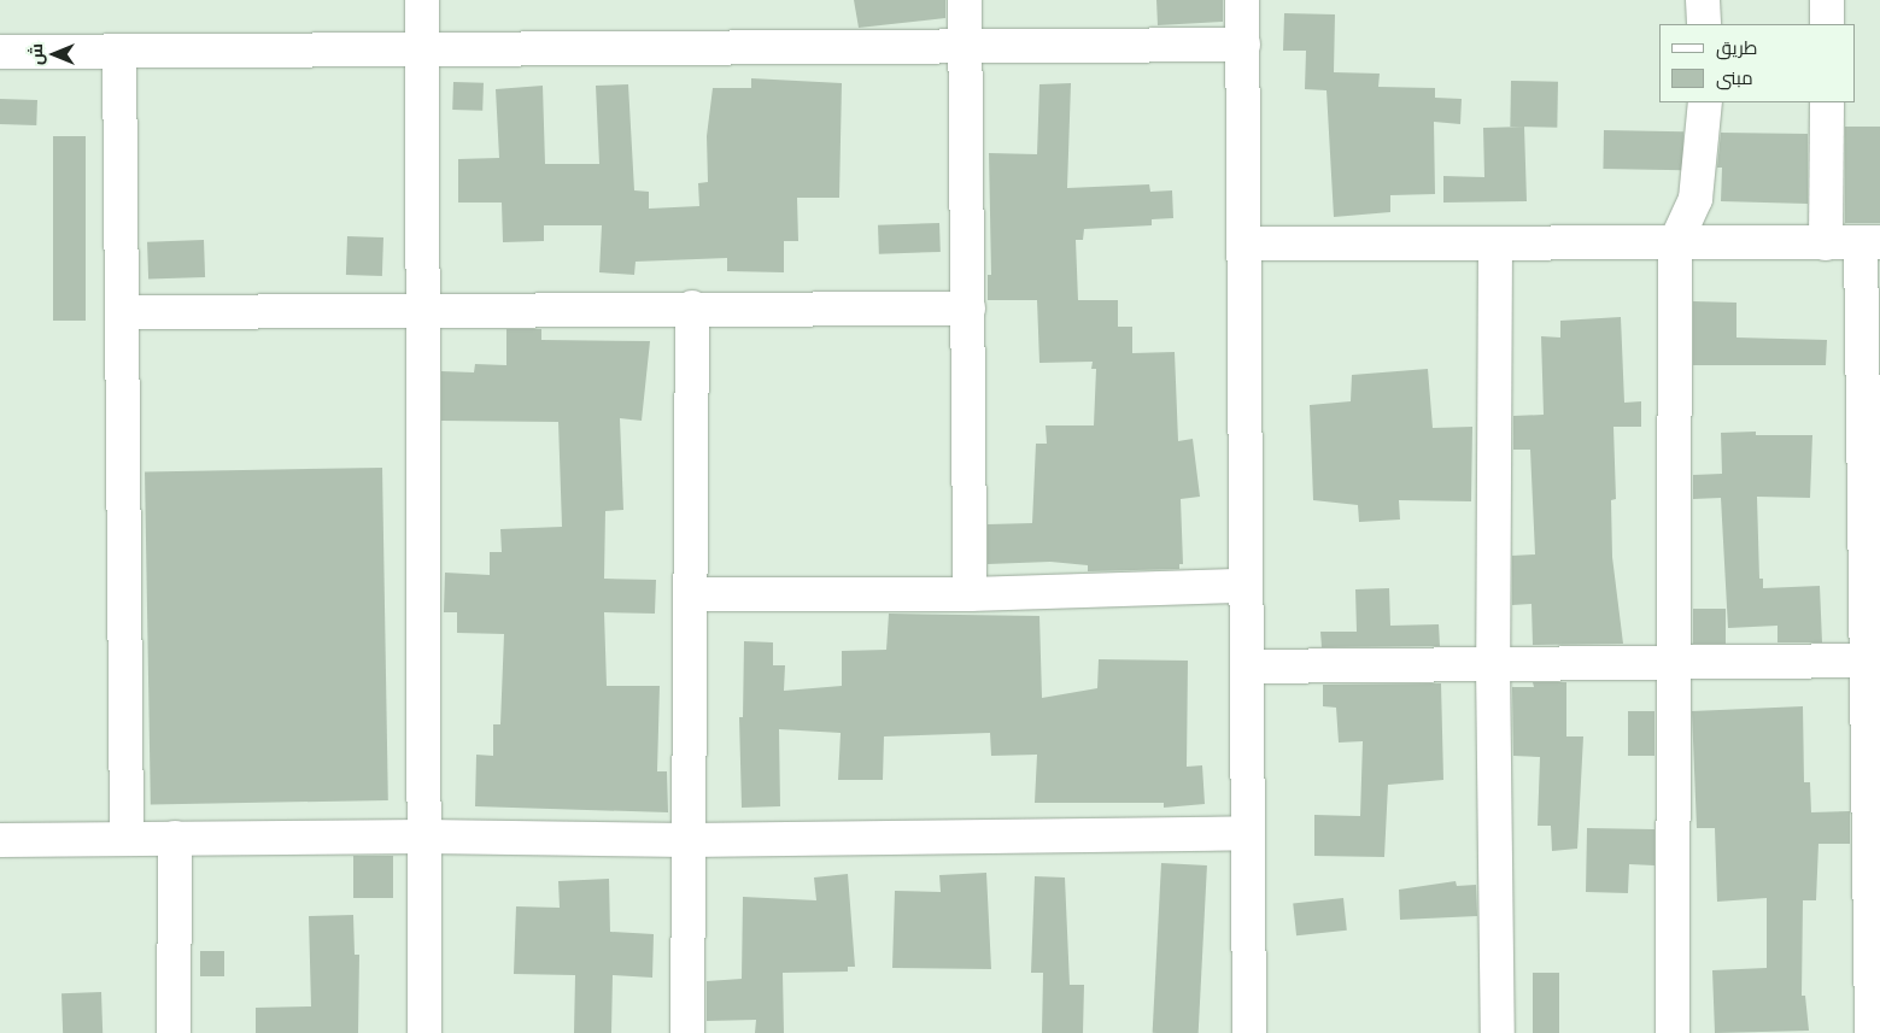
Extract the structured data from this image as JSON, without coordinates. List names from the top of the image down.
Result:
{
  "legend": ["طريق", "مبنى"],
  "north": "left"
}
